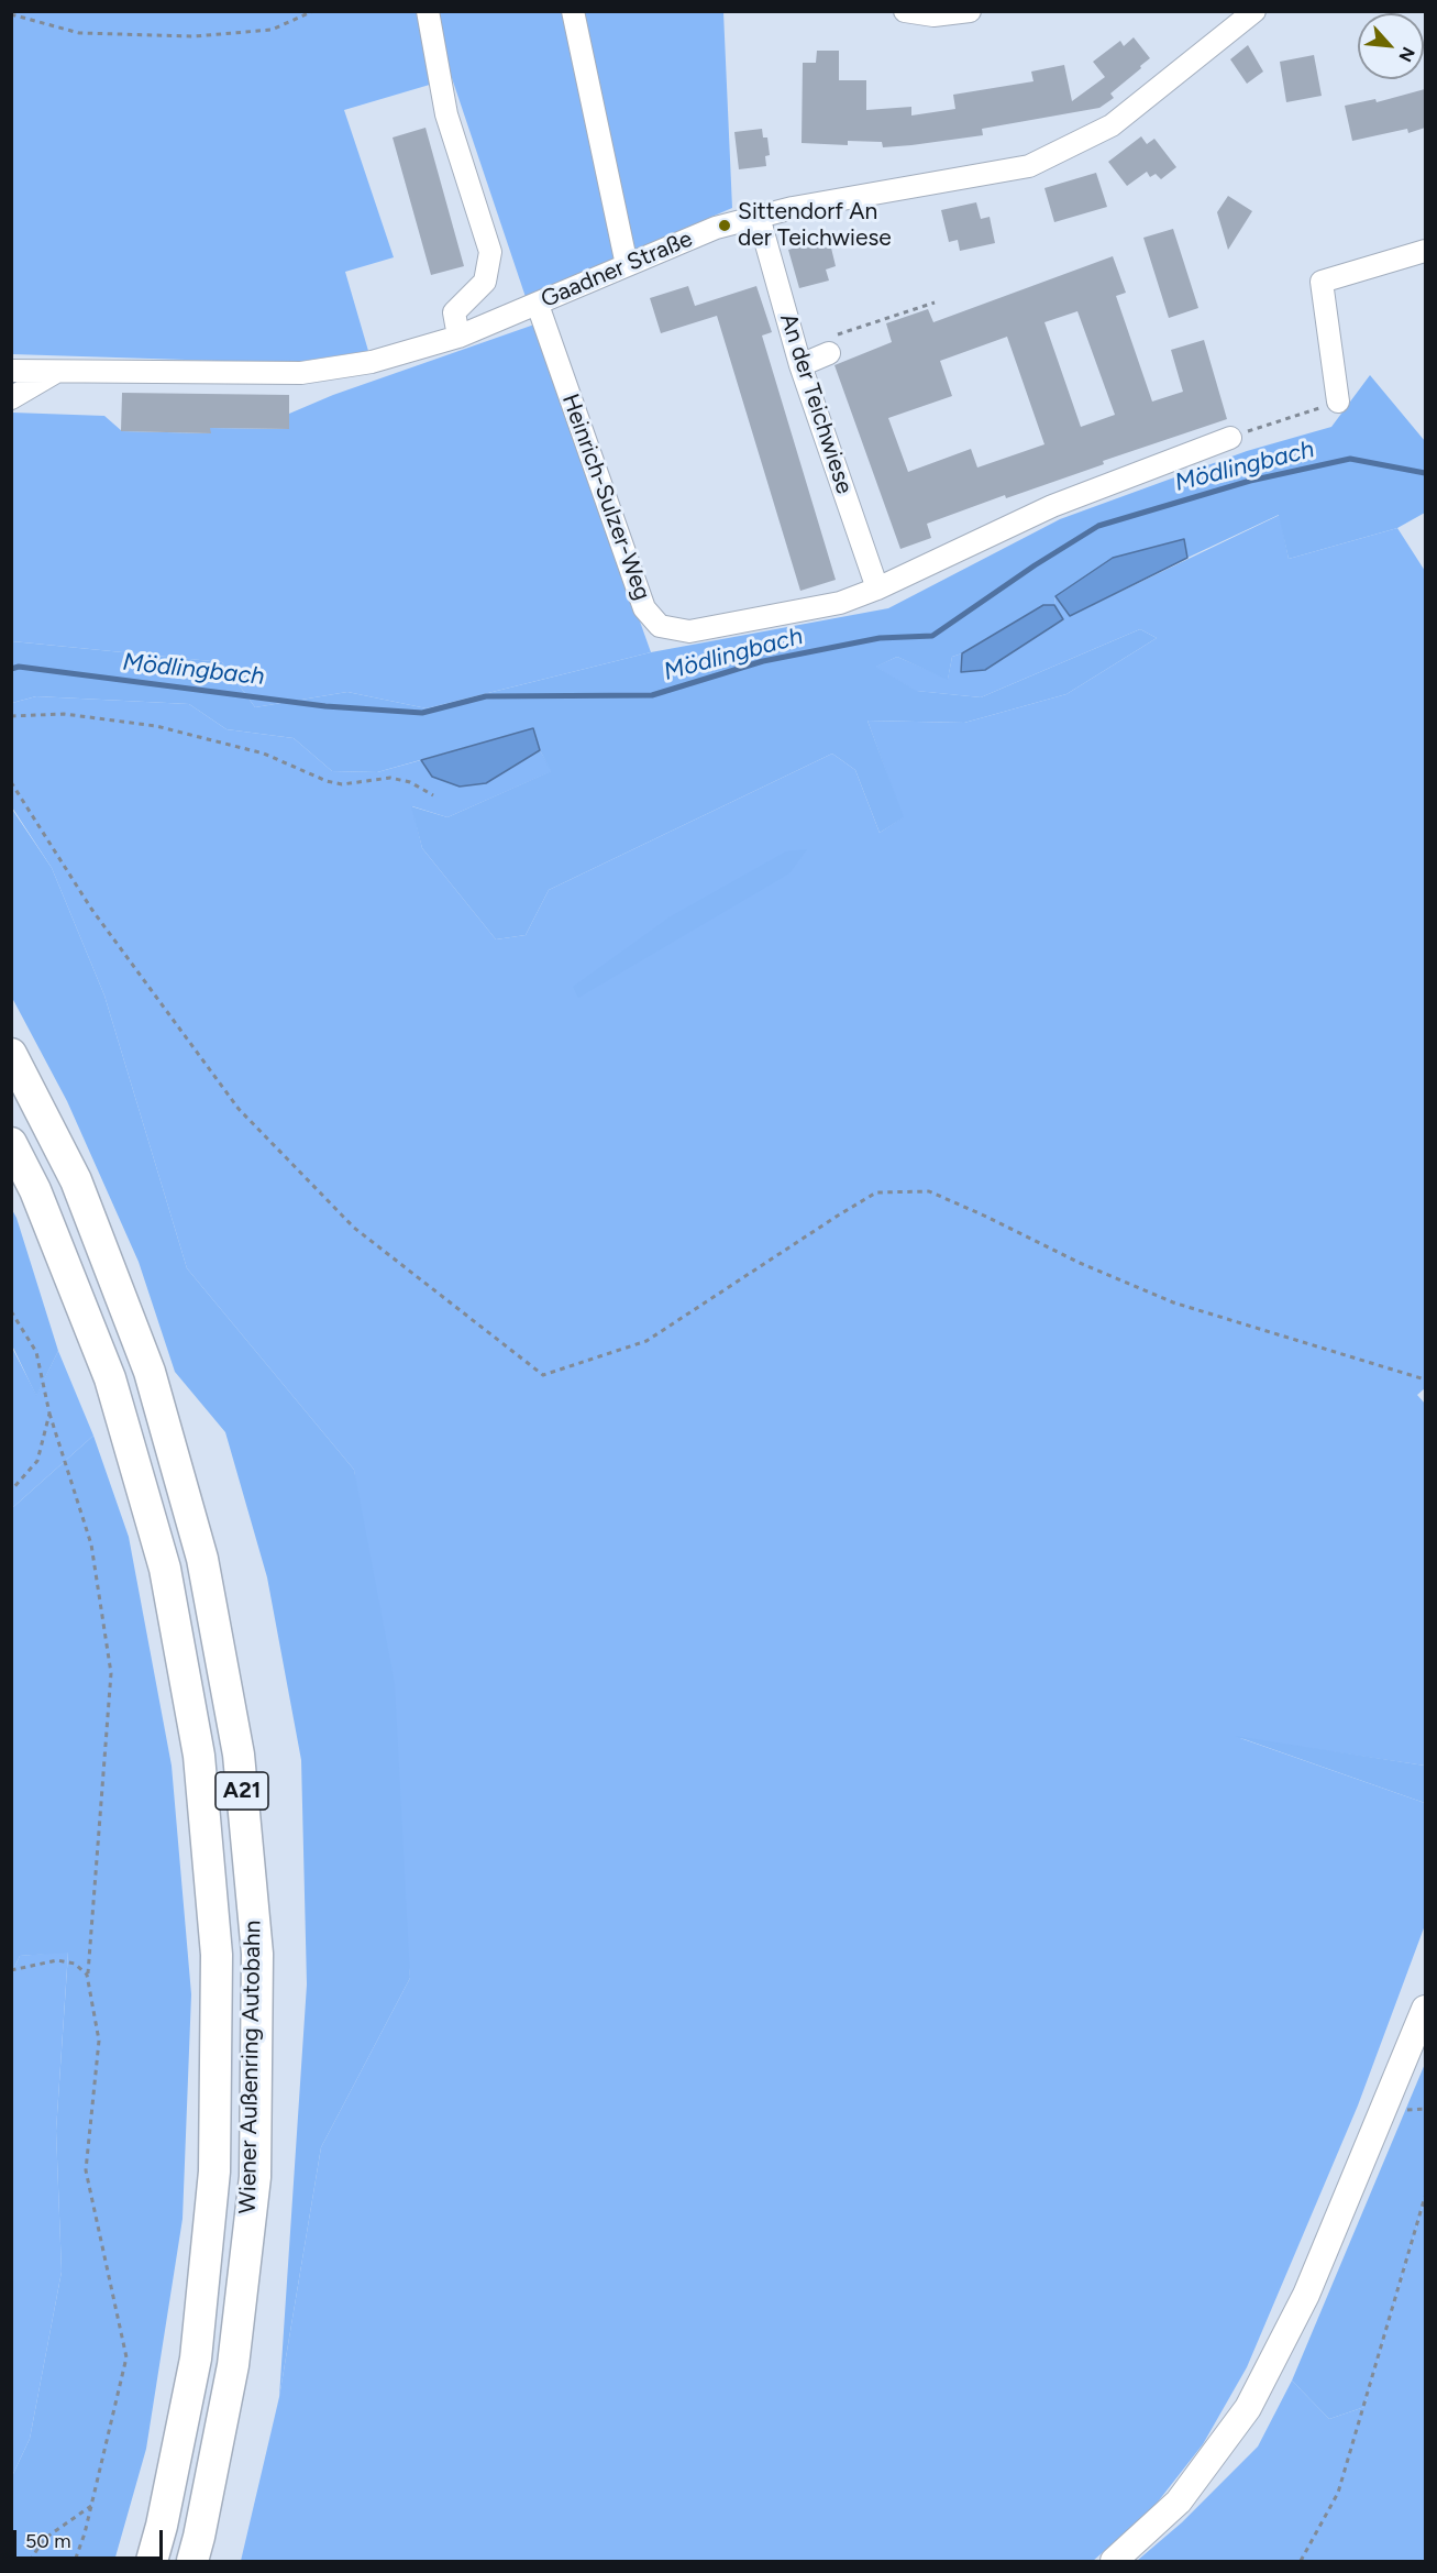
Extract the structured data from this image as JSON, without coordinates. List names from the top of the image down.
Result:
{
  "streets": {
    "highway": ["A21", "Wiener Außenring Autobahn"],
    "street": ["Gaadner Straße", "An der Teichwiese", "Heinrich-Sulzer-Weg"]
  },
  "crossings": [
    ["Gaadner Straße", "An der Teichwiese"],
    ["Gaadner Straße", "Heinrich-Sulzer-Weg"],
    ["An der Teichwiese", "Heinrich-Sulzer-Weg"]
  ],
  "water": ["Mödlingbach"],
  "places": ["Sittendorf An der Teichwiese"],
  "scale_bar": "50 m",
  "north": "bottom right"
}
